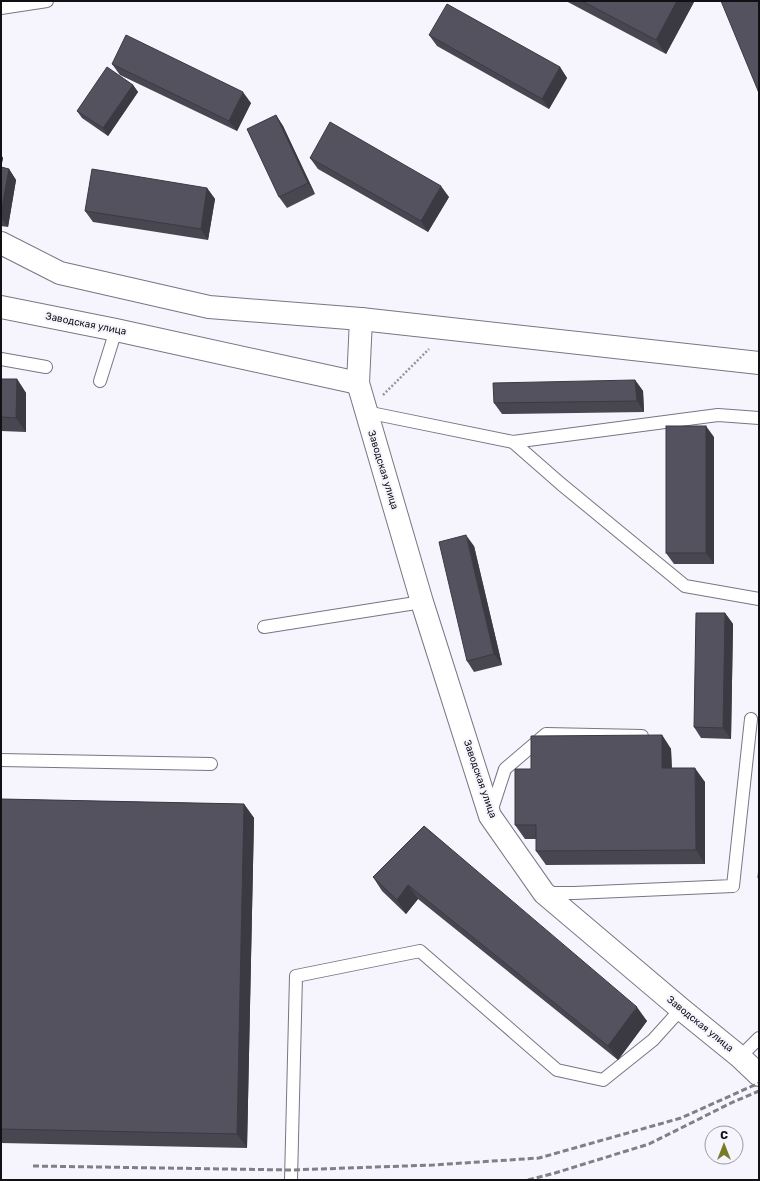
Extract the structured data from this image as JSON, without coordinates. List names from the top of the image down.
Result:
{
  "streets": {
    "street": ["Заводская улица"]
  },
  "north": "top"
}
